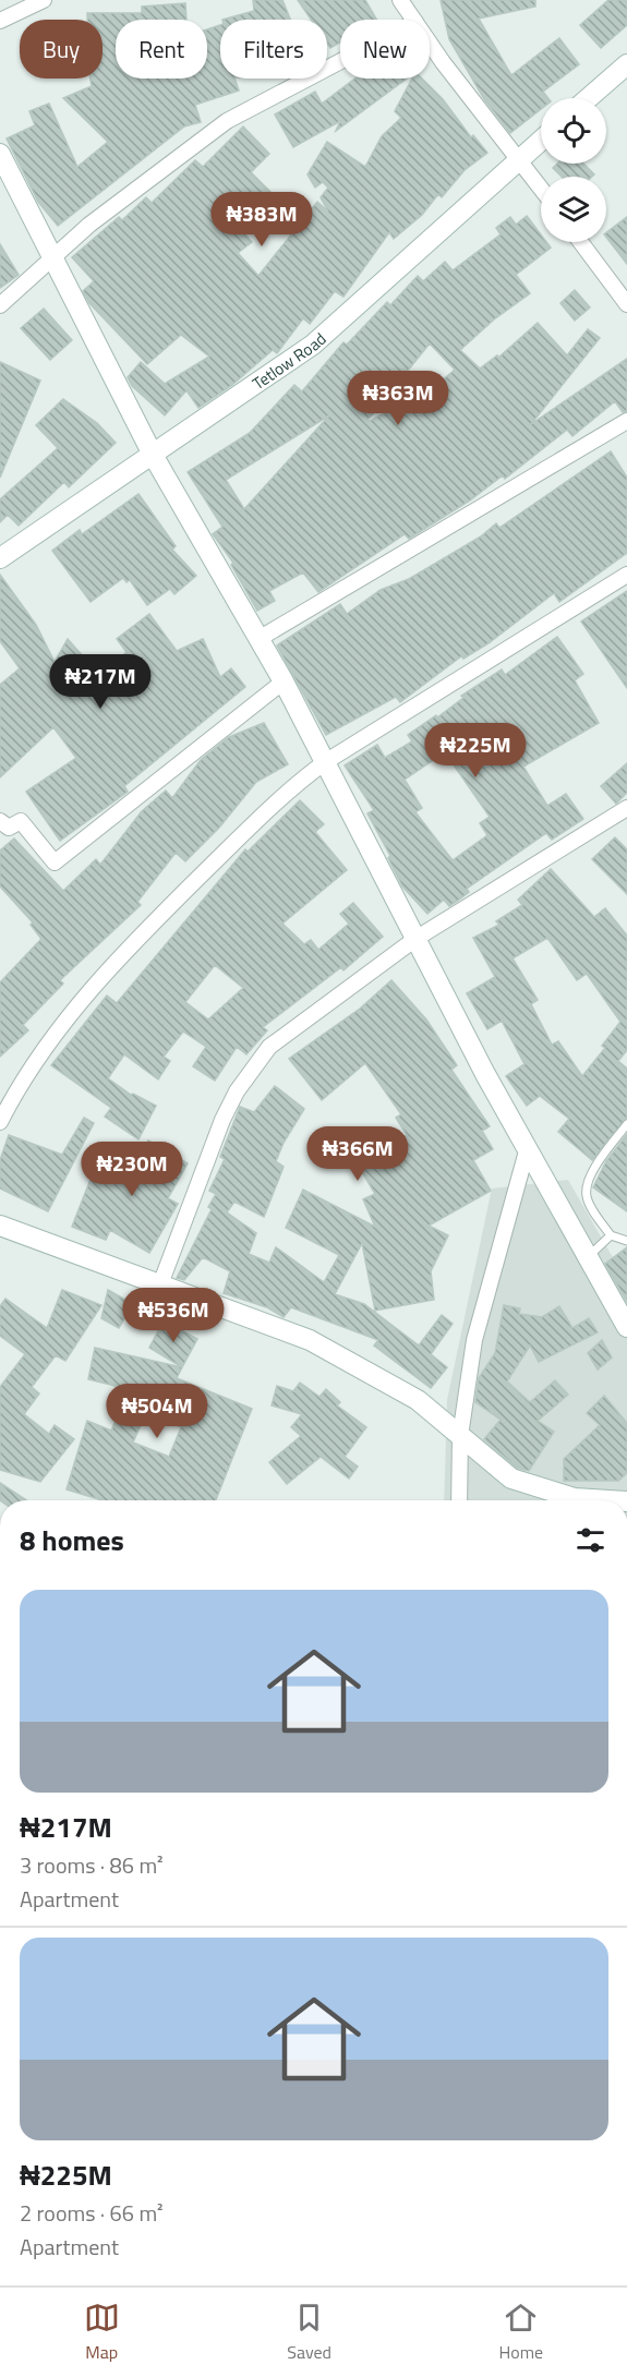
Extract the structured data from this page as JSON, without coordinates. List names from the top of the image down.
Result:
{
  "streets": {
    "street": ["Tetlow Road"]
  },
  "page": {
    "chip": [
      "Buy",
      "Rent",
      "Filters",
      "New"
    ],
    "price": [
      "₦383M",
      "₦363M",
      "₦217M",
      "₦225M",
      "₦366M",
      "₦230M",
      "₦536M",
      "₦504M"
    ],
    "heading": "8 homes",
    "list": [
      {
        "name": "₦217M",
        "note": "3 rooms · 86 m² · Apartment"
      },
      {
        "name": "₦225M",
        "note": "2 rooms · 66 m² · Apartment"
      }
    ],
    "tabs": ["Map", "Saved", "Home"]
  }
}
